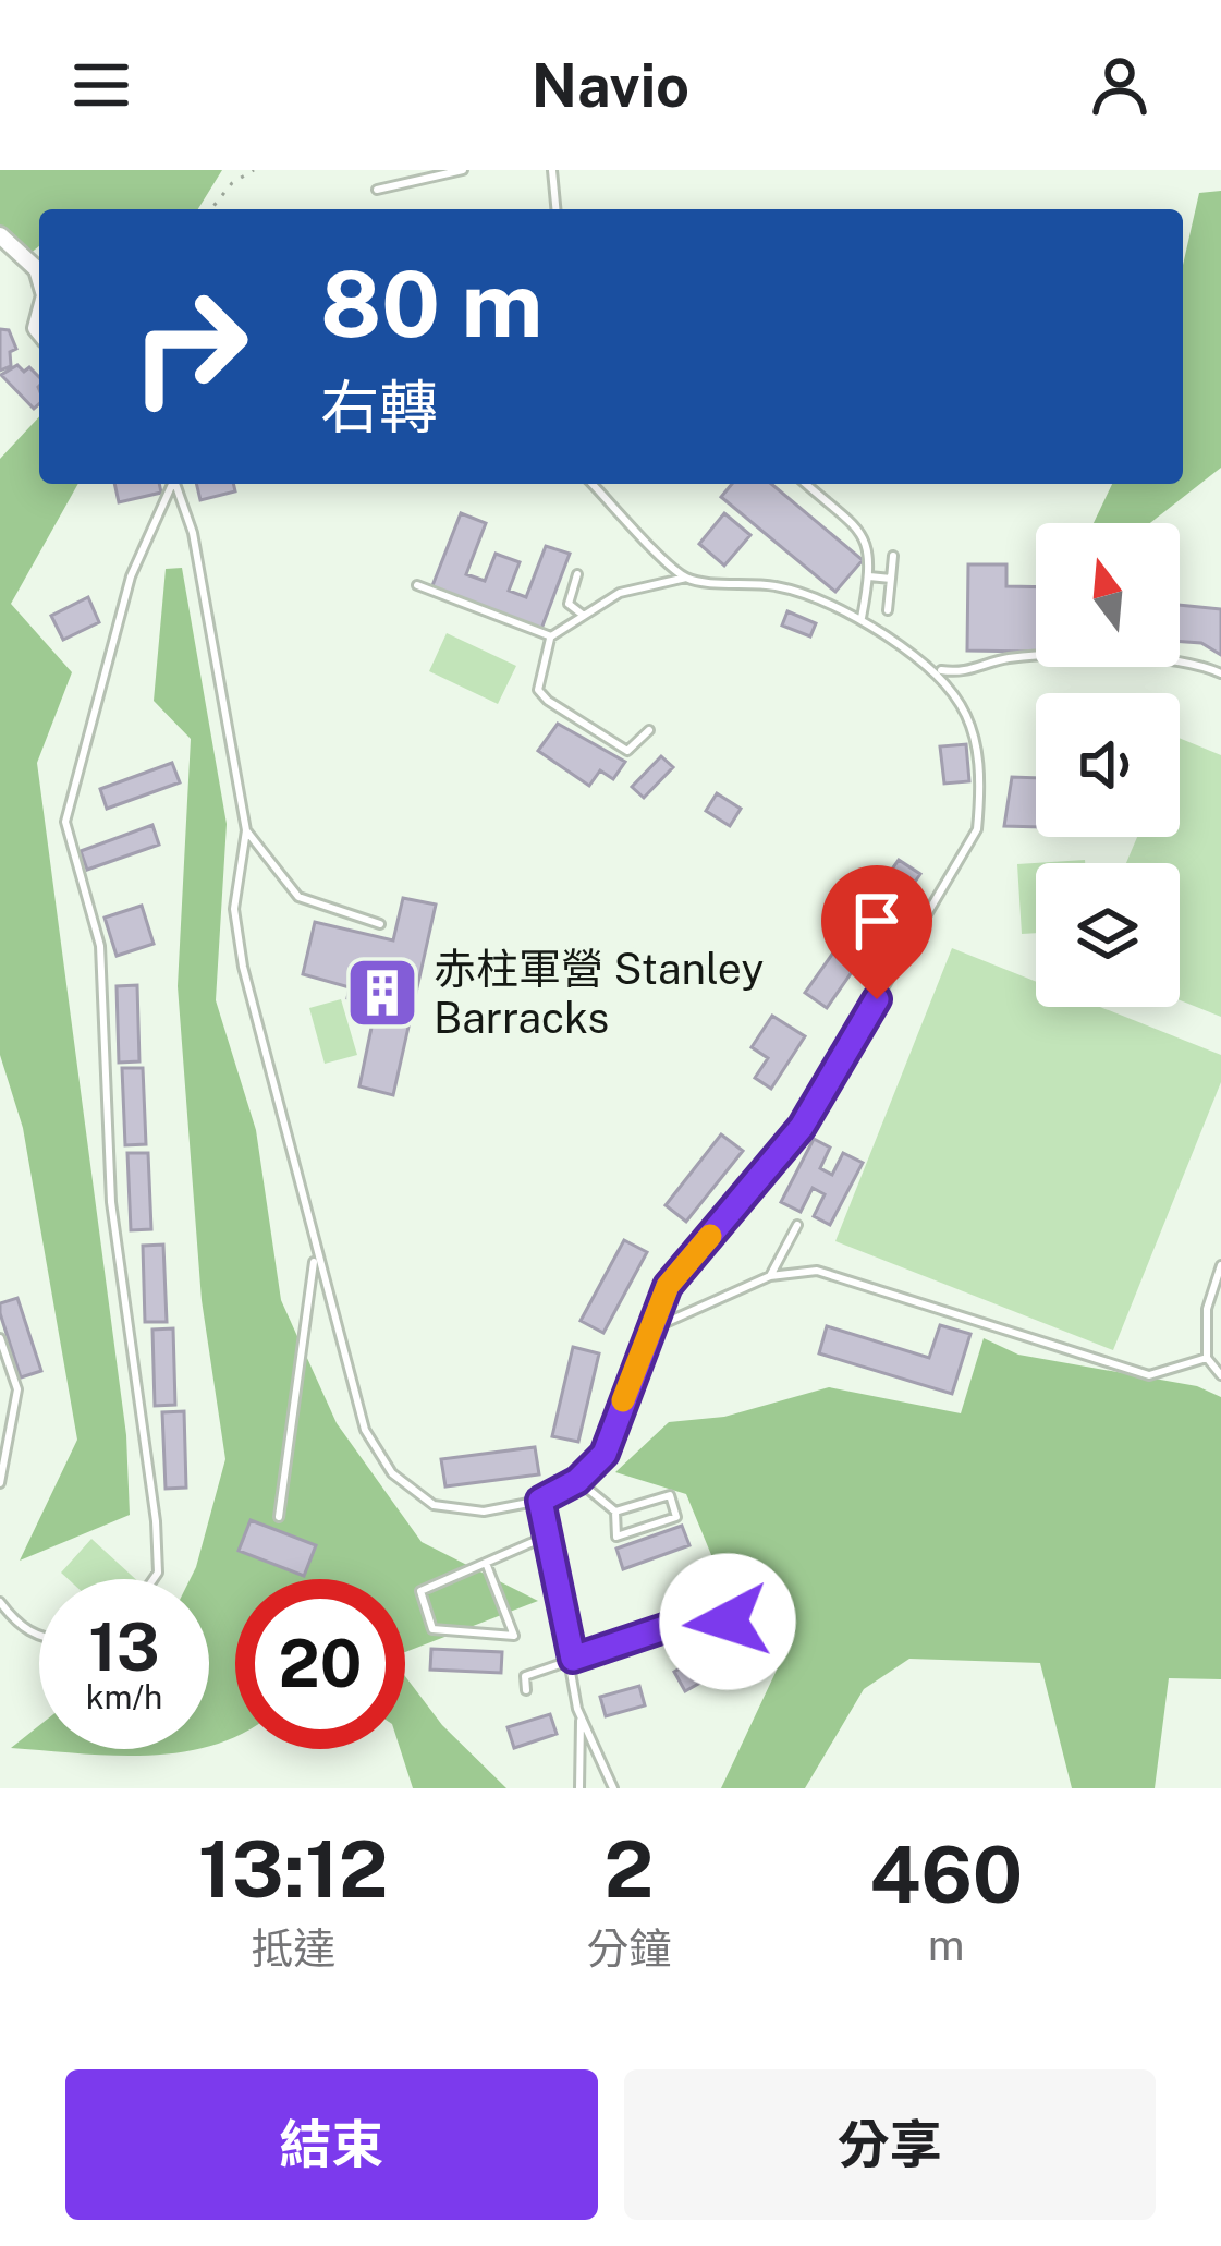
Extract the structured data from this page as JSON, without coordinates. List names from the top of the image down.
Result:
{
  "places": {
    "building": ["赤柱軍營 Stanley Barracks"]
  },
  "north": "top",
  "page": {
    "header": "Navio",
    "turn": ["80 m", "右轉"],
    "speed": "13 km/h",
    "limit": "20",
    "eta": [
      "13:12",
      "抵達",
      "2",
      "分鐘",
      "460",
      "m"
    ],
    "buttons": ["結束", "分享"]
  }
}
